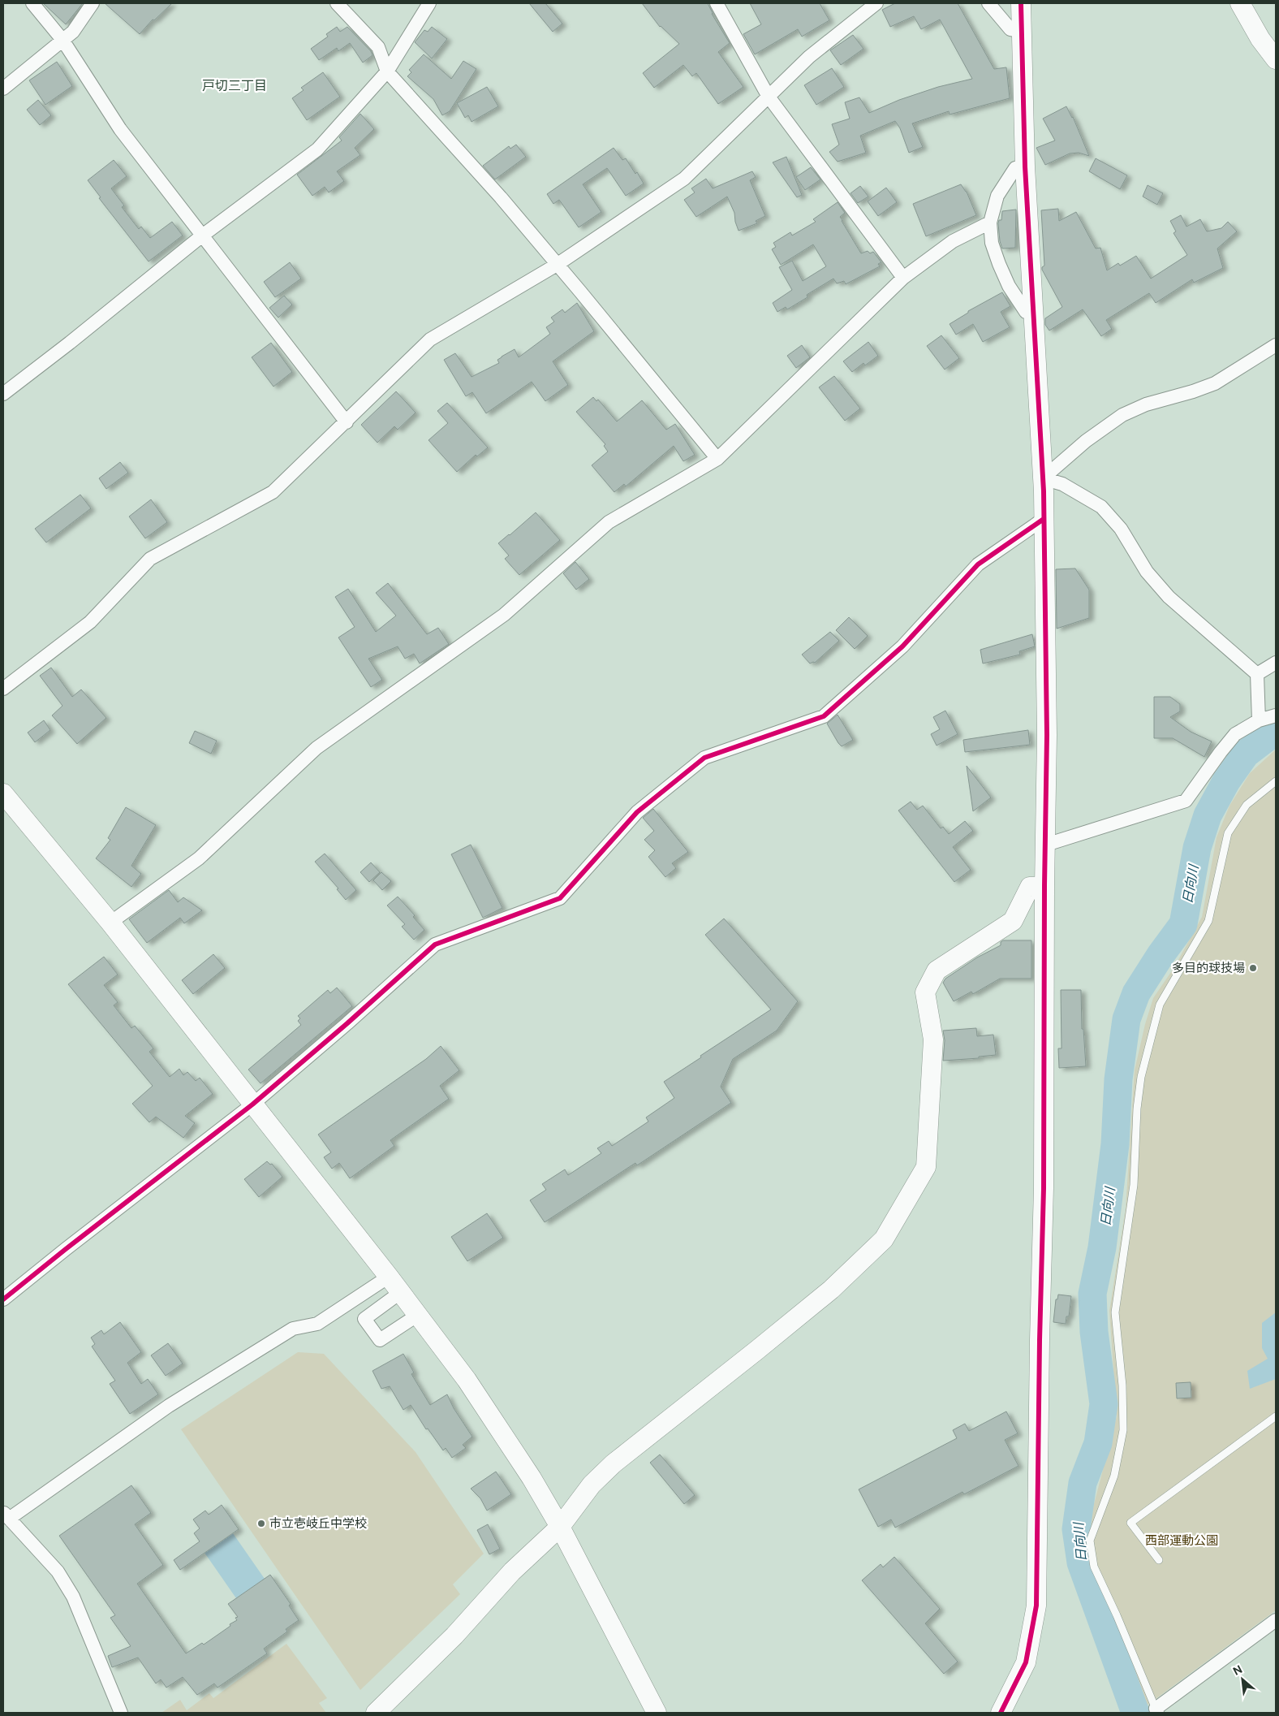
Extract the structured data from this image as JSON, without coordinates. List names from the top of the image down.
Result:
{
  "districts": ["戸切三丁目"],
  "water": ["日向川"],
  "parks": ["西部運動公園"],
  "places": ["多目的球技場", "市立壱岐丘中学校"],
  "north": "top left"
}
